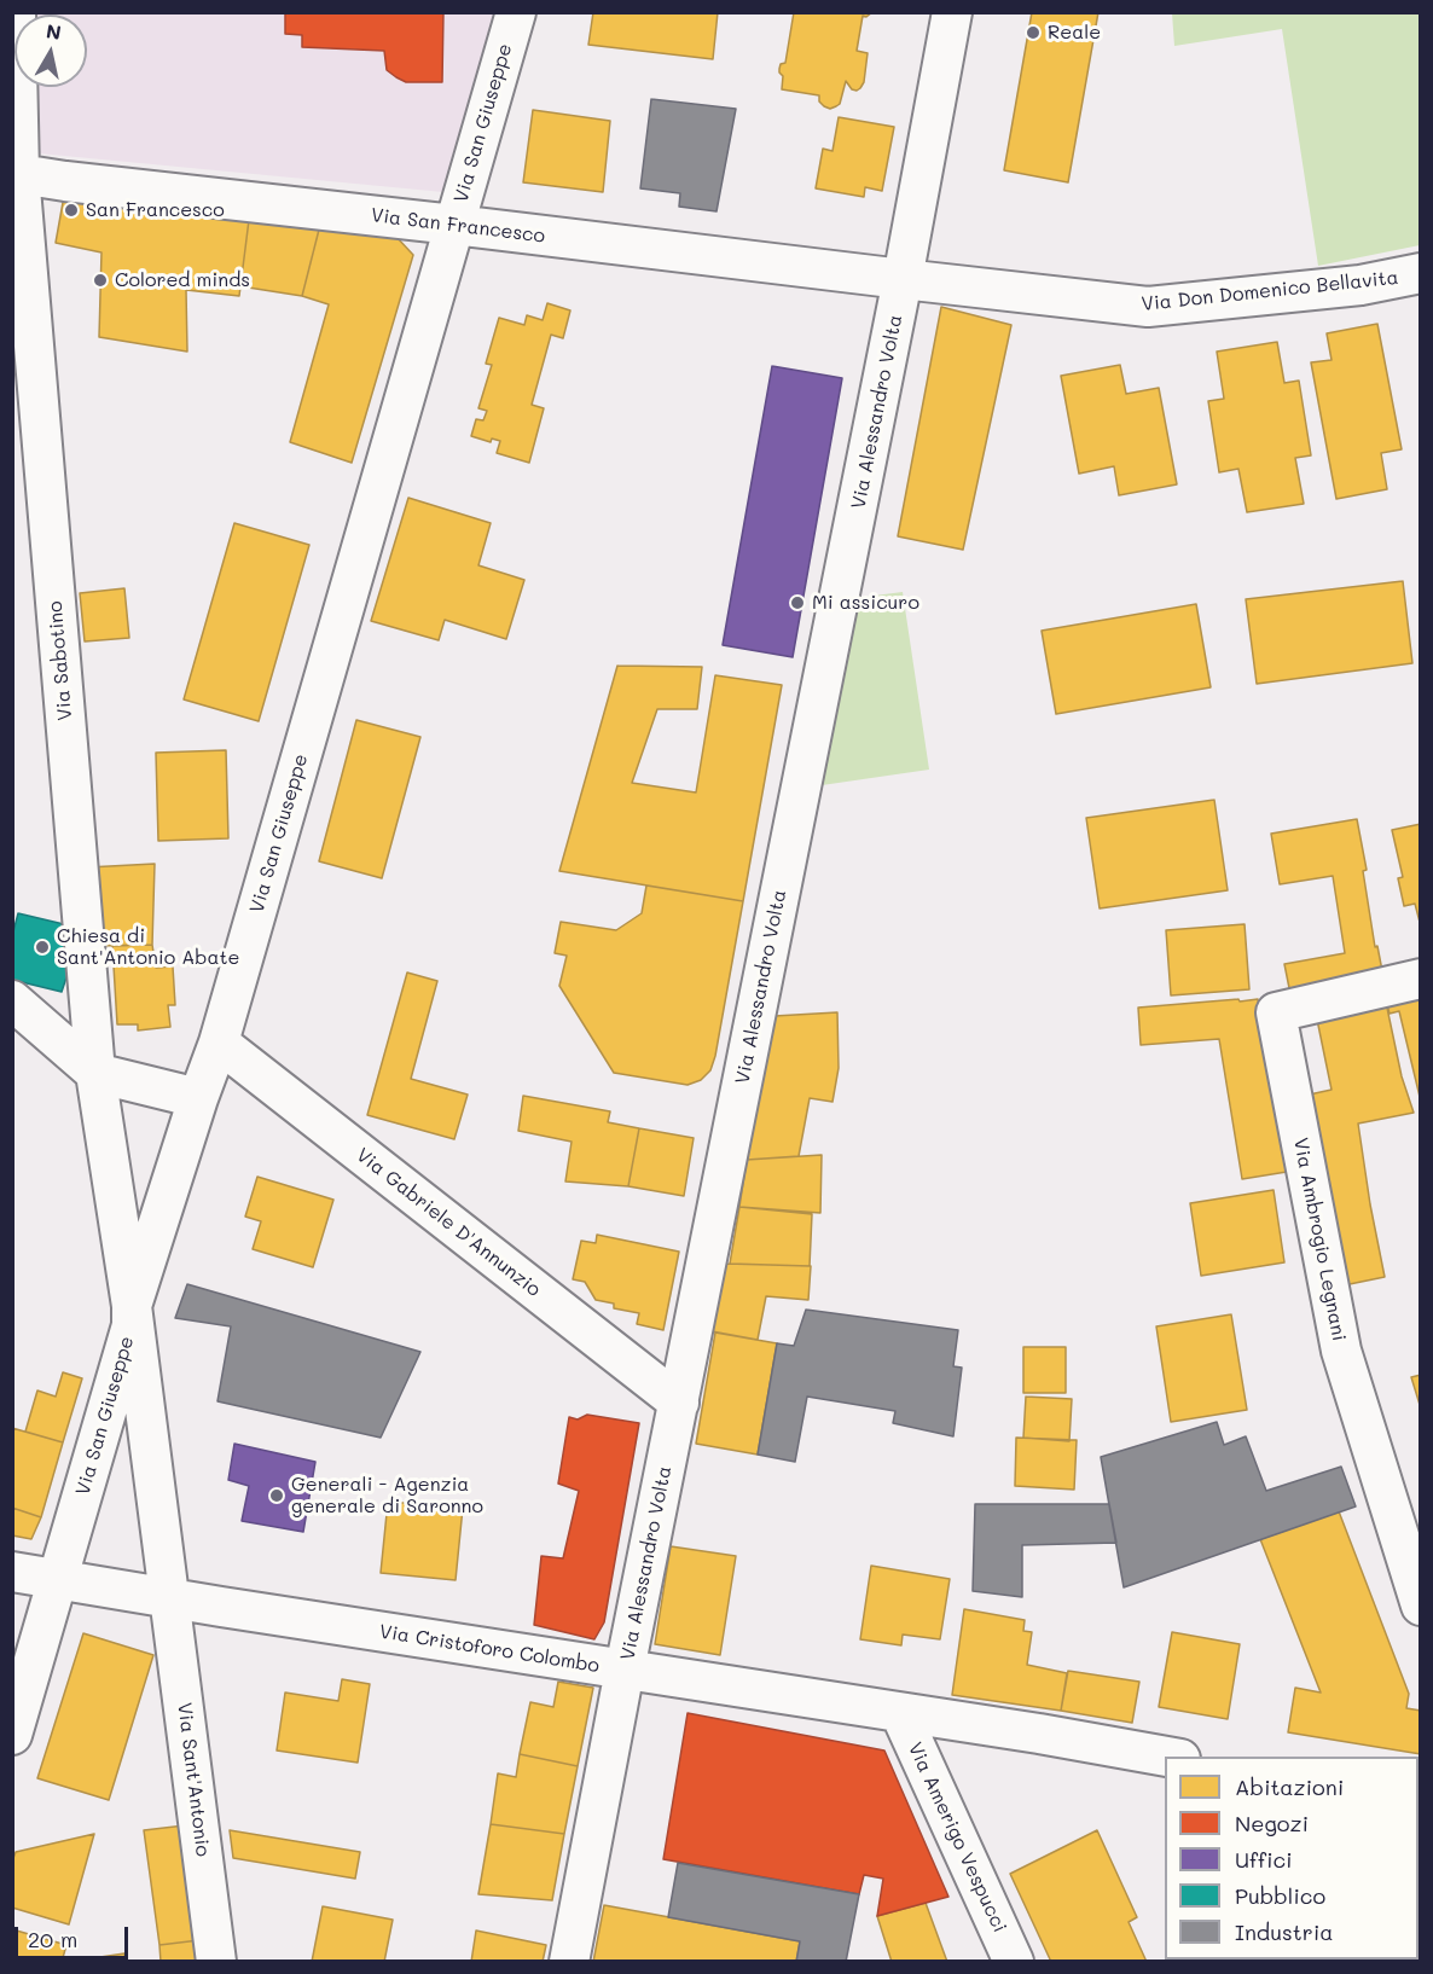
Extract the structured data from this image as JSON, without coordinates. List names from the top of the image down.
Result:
{
  "streets": {
    "street": [
      "Via San Giuseppe",
      "Via San Francesco",
      "Via Don Domenico Bellavita",
      "Via Alessandro Volta",
      "Via Sabotino",
      "Via Gabriele D'Annunzio",
      "Via Ambrogio Legnani",
      "Via Cristoforo Colombo",
      "Via Sant'Antonio",
      "Via Amerigo Vespucci"
    ]
  },
  "crossings": [
    ["Via San Giuseppe", "Via San Francesco"],
    ["Via San Giuseppe", "Via Sabotino"],
    ["Via San Giuseppe", "Via Gabriele D'Annunzio"],
    ["Via San Giuseppe", "Via Cristoforo Colombo"],
    ["Via San Giuseppe", "Via Sant'Antonio"],
    ["Via San Francesco", "Via Don Domenico Bellavita"],
    ["Via San Francesco", "Via Alessandro Volta"],
    ["Via San Francesco", "Via Sabotino"],
    ["Via Don Domenico Bellavita", "Via Alessandro Volta"],
    ["Via Alessandro Volta", "Via Gabriele D'Annunzio"],
    ["Via Alessandro Volta", "Via Cristoforo Colombo"],
    ["Via Sabotino", "Via Sant'Antonio"],
    ["Via Cristoforo Colombo", "Via Sant'Antonio"],
    ["Via Cristoforo Colombo", "Via Amerigo Vespucci"]
  ],
  "places": [
    "Reale",
    "San Francesco",
    "Colored minds",
    "Mi assicuro",
    "Chiesa di Sant'Antonio Abate",
    "Generali - Agenzia generale di Saronno"
  ],
  "legend": [
    "Abitazioni",
    "Negozi",
    "Uffici",
    "Pubblico",
    "Industria"
  ],
  "scale_bar": "20 m",
  "north": "top"
}
